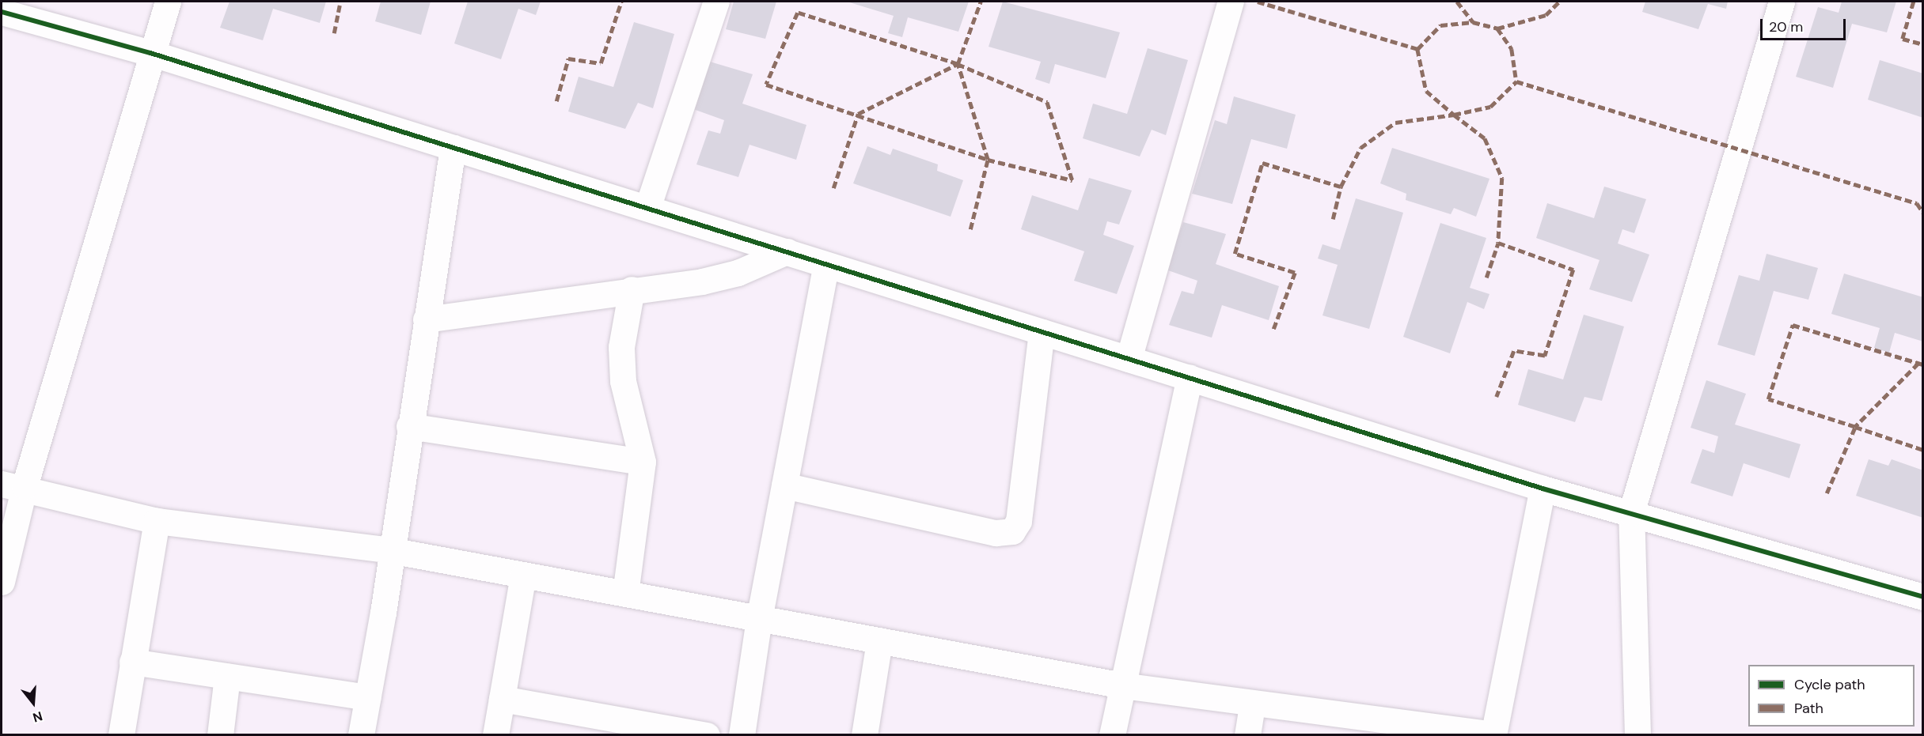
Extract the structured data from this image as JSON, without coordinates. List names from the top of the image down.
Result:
{
  "legend": ["Cycle path", "Path"],
  "scale_bar": "20 m",
  "north": "bottom"
}
